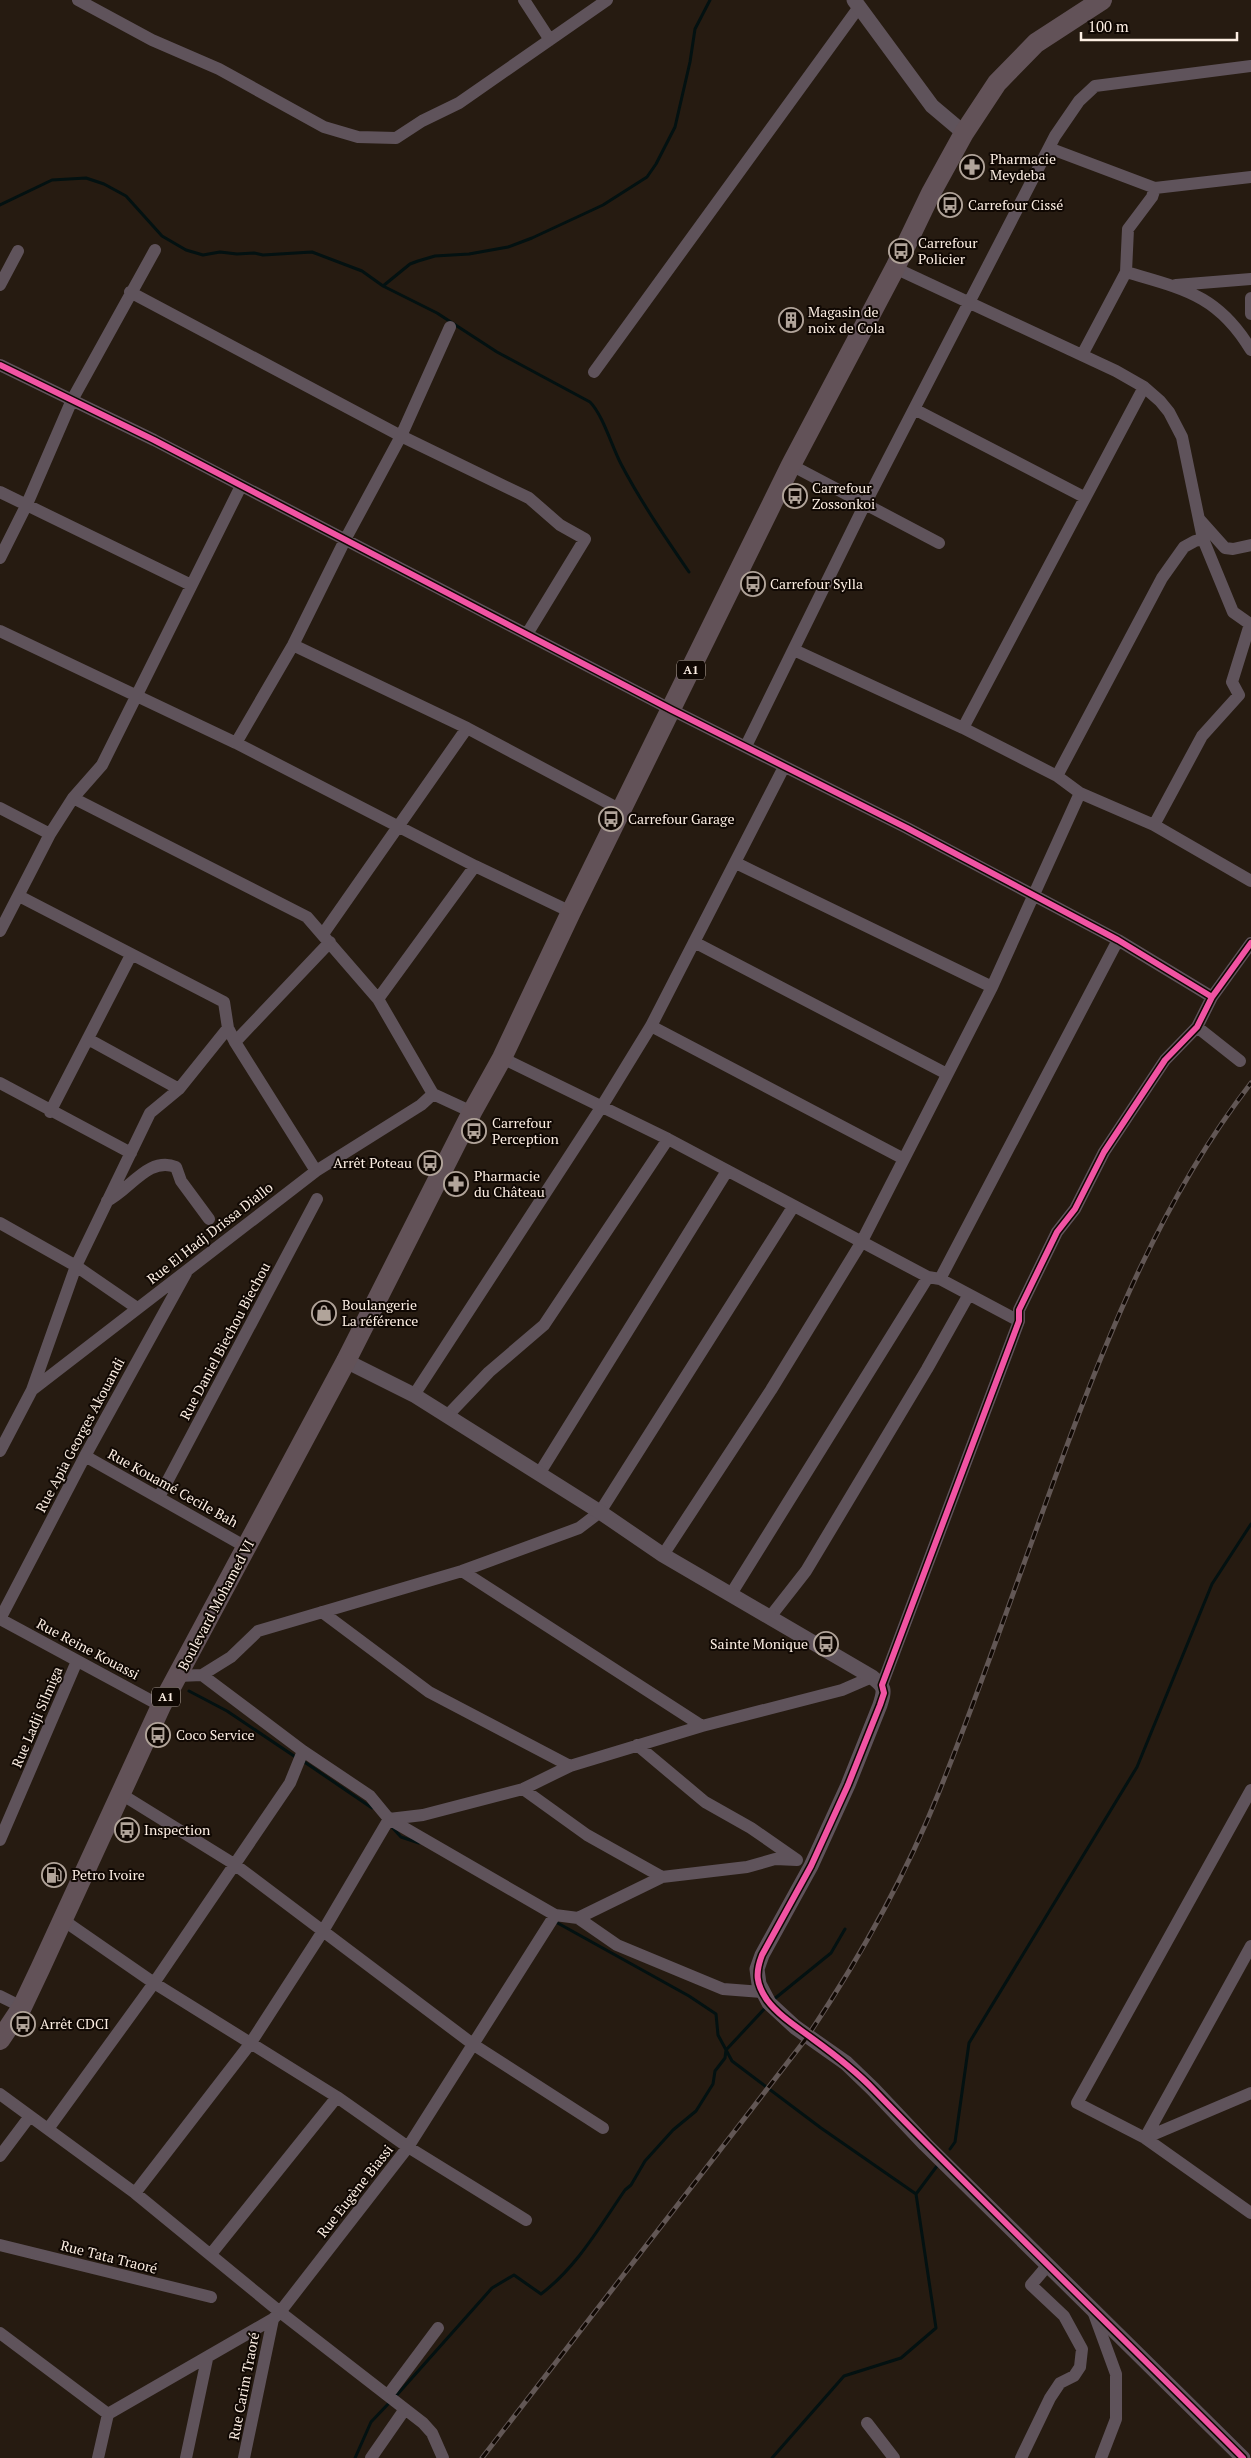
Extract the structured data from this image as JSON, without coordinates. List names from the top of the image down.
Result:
{
  "streets": {
    "main road": ["A1", "Boulevard Mohamed VI"],
    "street": [
      "Rue El Hadj Drissa Diallo",
      "Rue Daniel Biechou Biechou",
      "Rue Apia Georges Akouandi",
      "Rue Kouamé Cecile Bah",
      "Rue Reine Kouassi",
      "Rue Ladji Silmiga",
      "Rue Eugène Biassi",
      "Rue Tata Traoré",
      "Rue Carim Traoré"
    ]
  },
  "crossings": [
    ["A1", "Boulevard Mohamed VI"],
    ["Rue El Hadj Drissa Diallo", "Rue Apia Georges Akouandi"],
    ["Rue Daniel Biechou Biechou", "Rue Kouamé Cecile Bah"],
    ["Rue Apia Georges Akouandi", "Rue Kouamé Cecile Bah"],
    ["Rue Apia Georges Akouandi", "Rue Reine Kouassi"],
    ["Rue Kouamé Cecile Bah", "Boulevard Mohamed VI"],
    ["Boulevard Mohamed VI", "Rue Reine Kouassi"],
    ["Rue Reine Kouassi", "Rue Ladji Silmiga"],
    ["Rue Eugène Biassi", "Rue Carim Traoré"]
  ],
  "places": {
    "pharmacy": ["Pharmacie Meydeba", "Pharmacie du Château"],
    "bus stop": [
      "Carrefour Cissé",
      "Carrefour Policier",
      "Carrefour Zossonkoi",
      "Carrefour Sylla",
      "Carrefour Garage",
      "Carrefour Perception",
      "Arrêt Poteau",
      "Sainte Monique",
      "Coco Service",
      "Inspection",
      "Arrêt CDCI"
    ],
    "building": ["Magasin de noix de Cola"],
    "shop": ["Boulangerie La référence"],
    "fuel station": ["Petro Ivoire"]
  },
  "scale_bar": "100 m"
}
